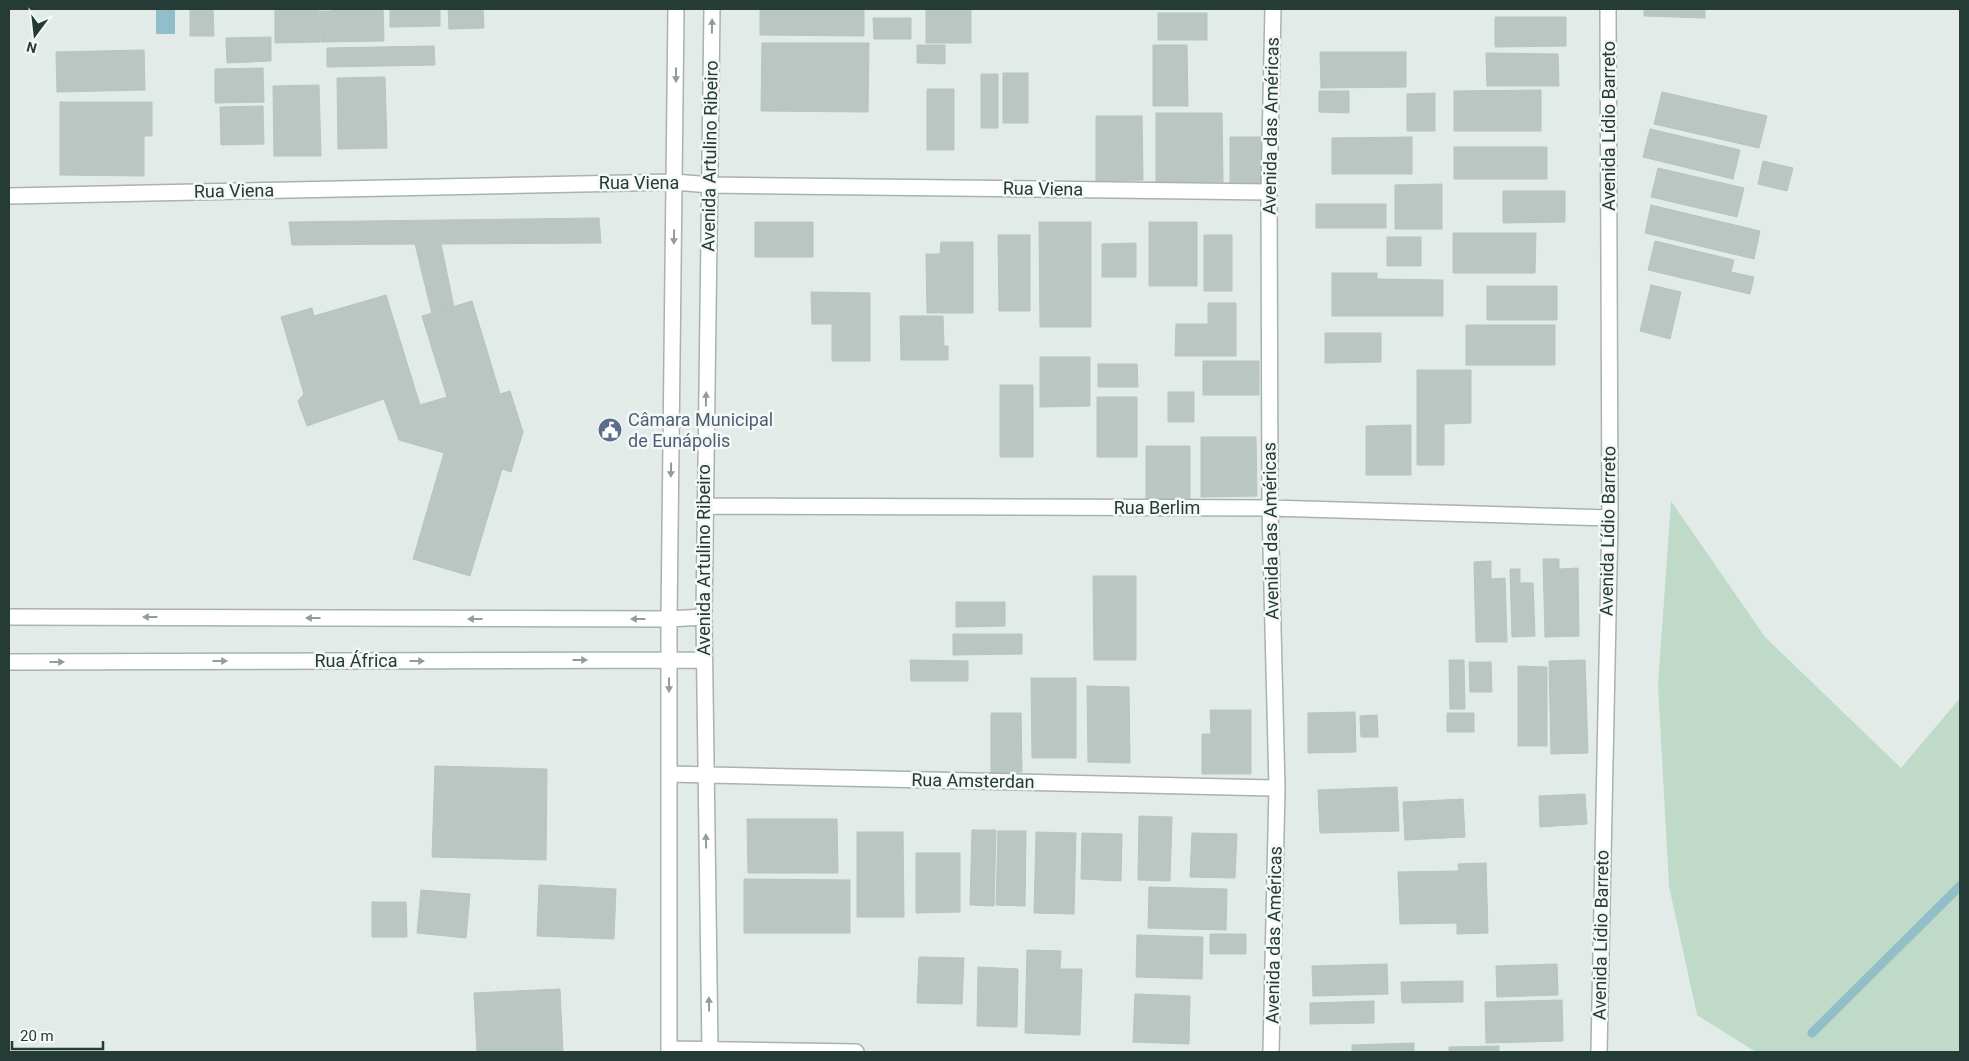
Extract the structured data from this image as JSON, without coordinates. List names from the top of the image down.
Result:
{
  "streets": {
    "street": [
      "Avenida das Américas",
      "Avenida Lídio Barreto",
      "Avenida Artulino Ribeiro",
      "Rua Viena",
      "Rua Berlim",
      "Rua África",
      "Rua Amsterdan"
    ]
  },
  "crossings": [
    ["Avenida das Américas", "Rua Viena"],
    ["Avenida das Américas", "Rua Berlim"],
    ["Avenida das Américas", "Rua Amsterdan"],
    ["Avenida Lídio Barreto", "Rua Berlim"],
    ["Avenida Artulino Ribeiro", "Rua Viena"],
    ["Avenida Artulino Ribeiro", "Rua Berlim"],
    ["Avenida Artulino Ribeiro", "Rua África"],
    ["Avenida Artulino Ribeiro", "Rua Amsterdan"]
  ],
  "places": {
    "public building": ["Câmara Municipal de Eunápolis"]
  },
  "scale_bar": "20 m",
  "north": "bottom"
}
